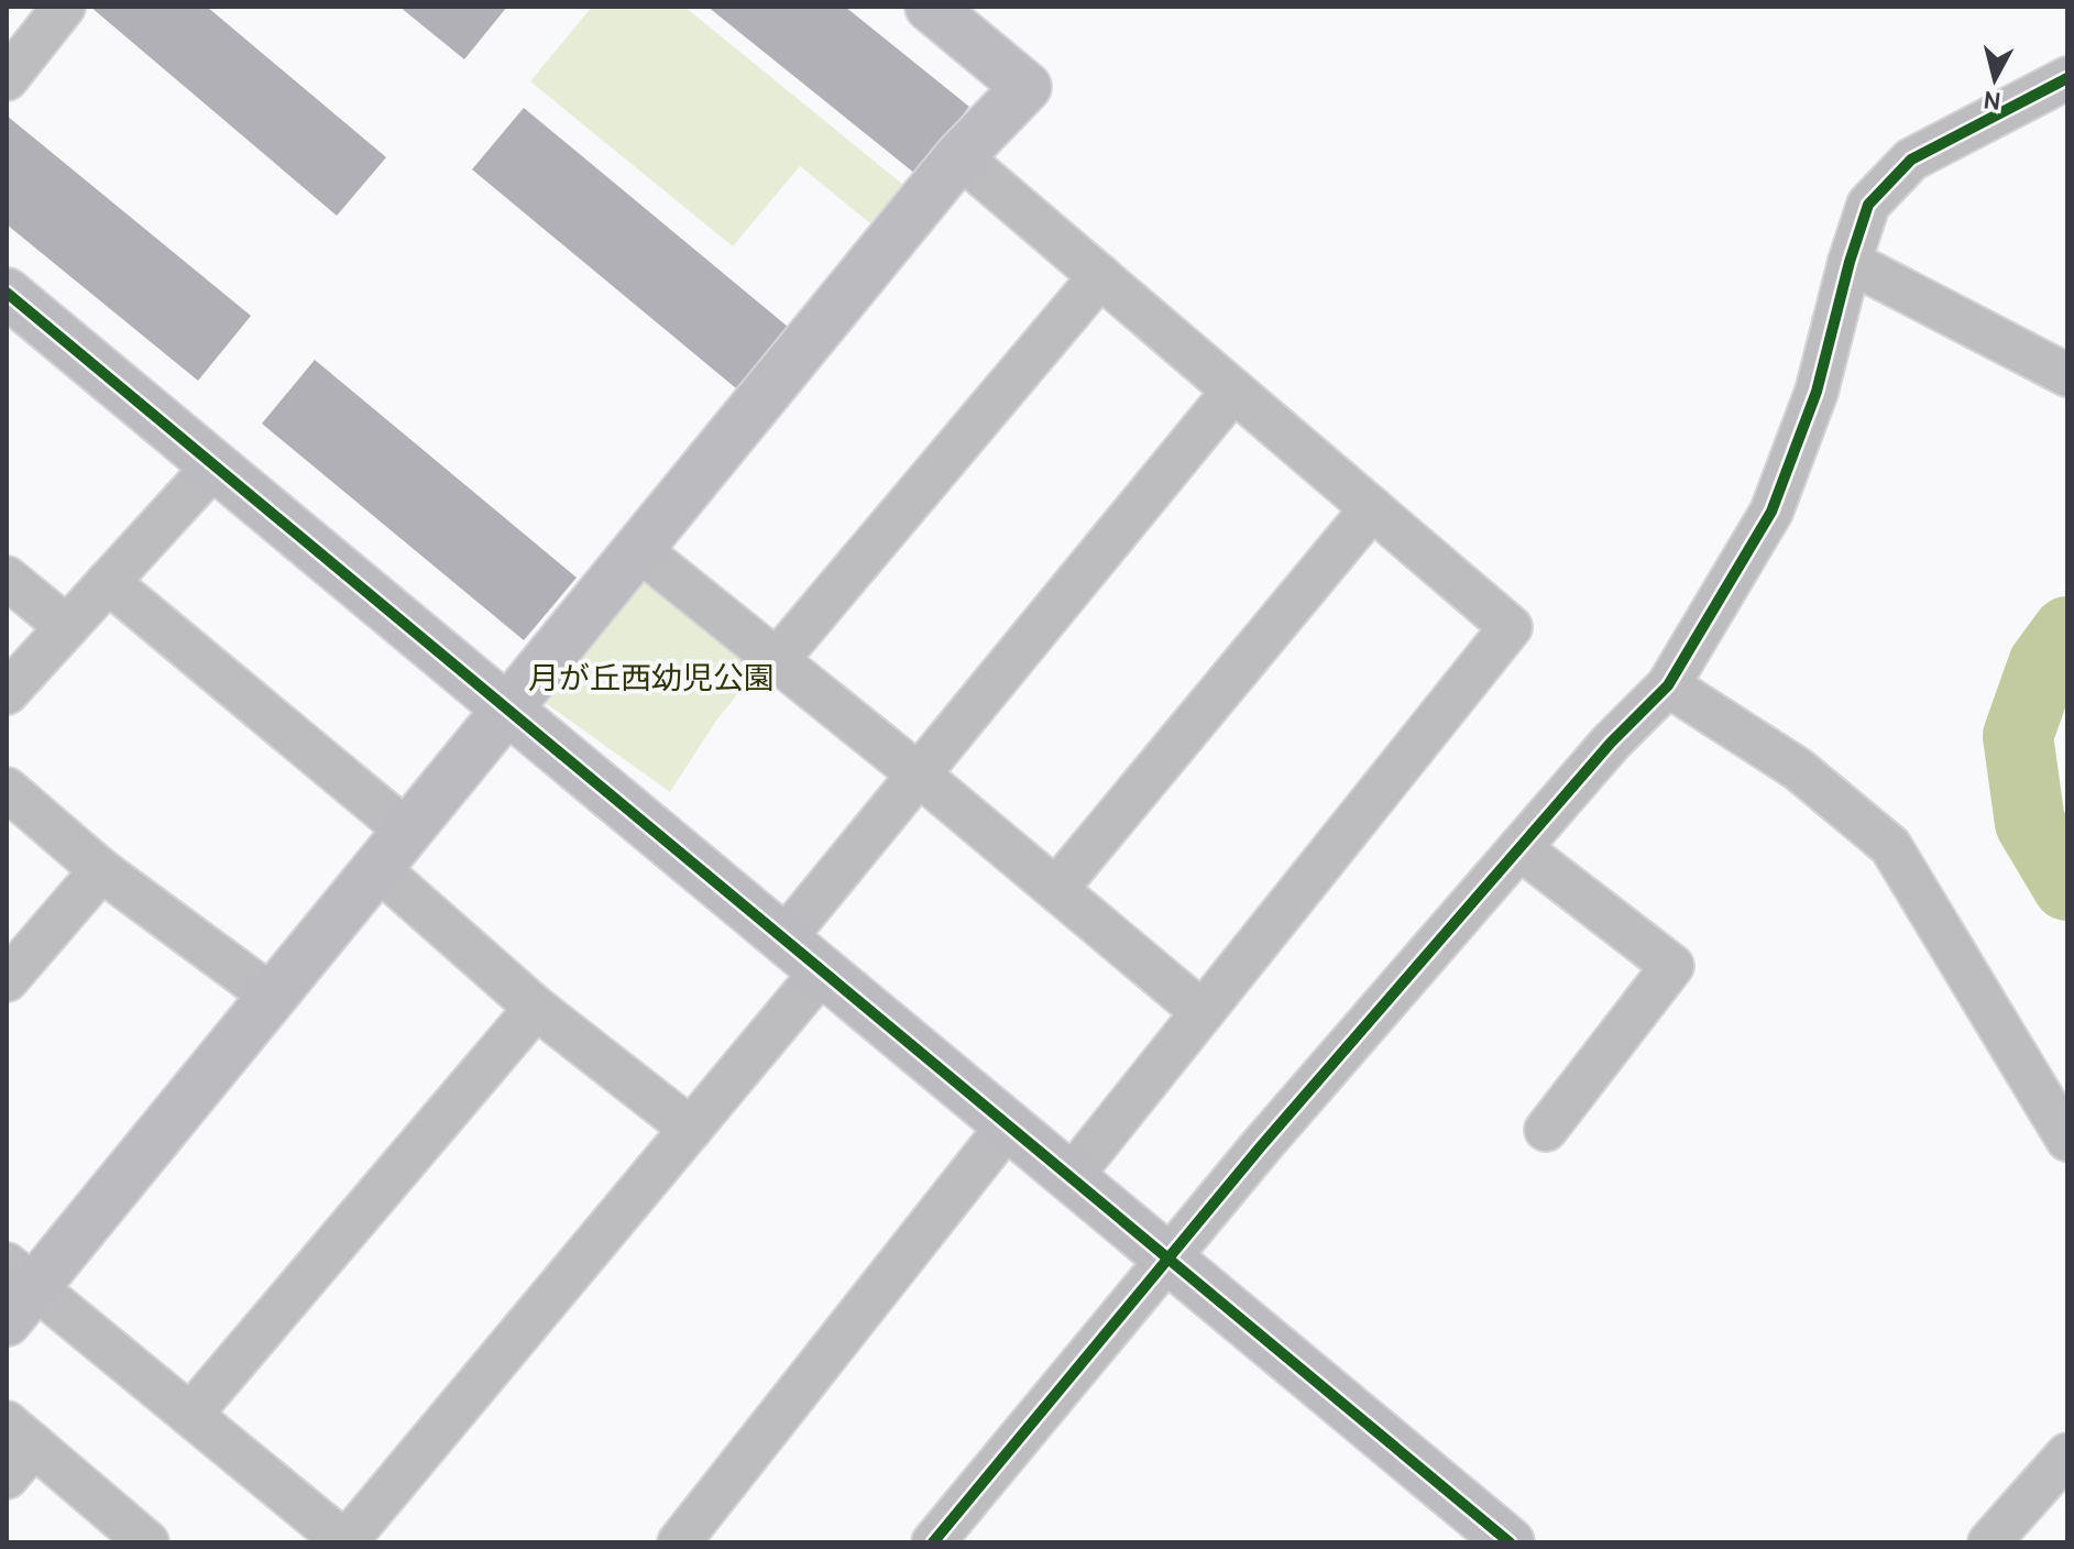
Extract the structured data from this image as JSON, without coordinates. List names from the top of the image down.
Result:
{
  "parks": ["月が丘西幼児公園"],
  "north": "bottom"
}
